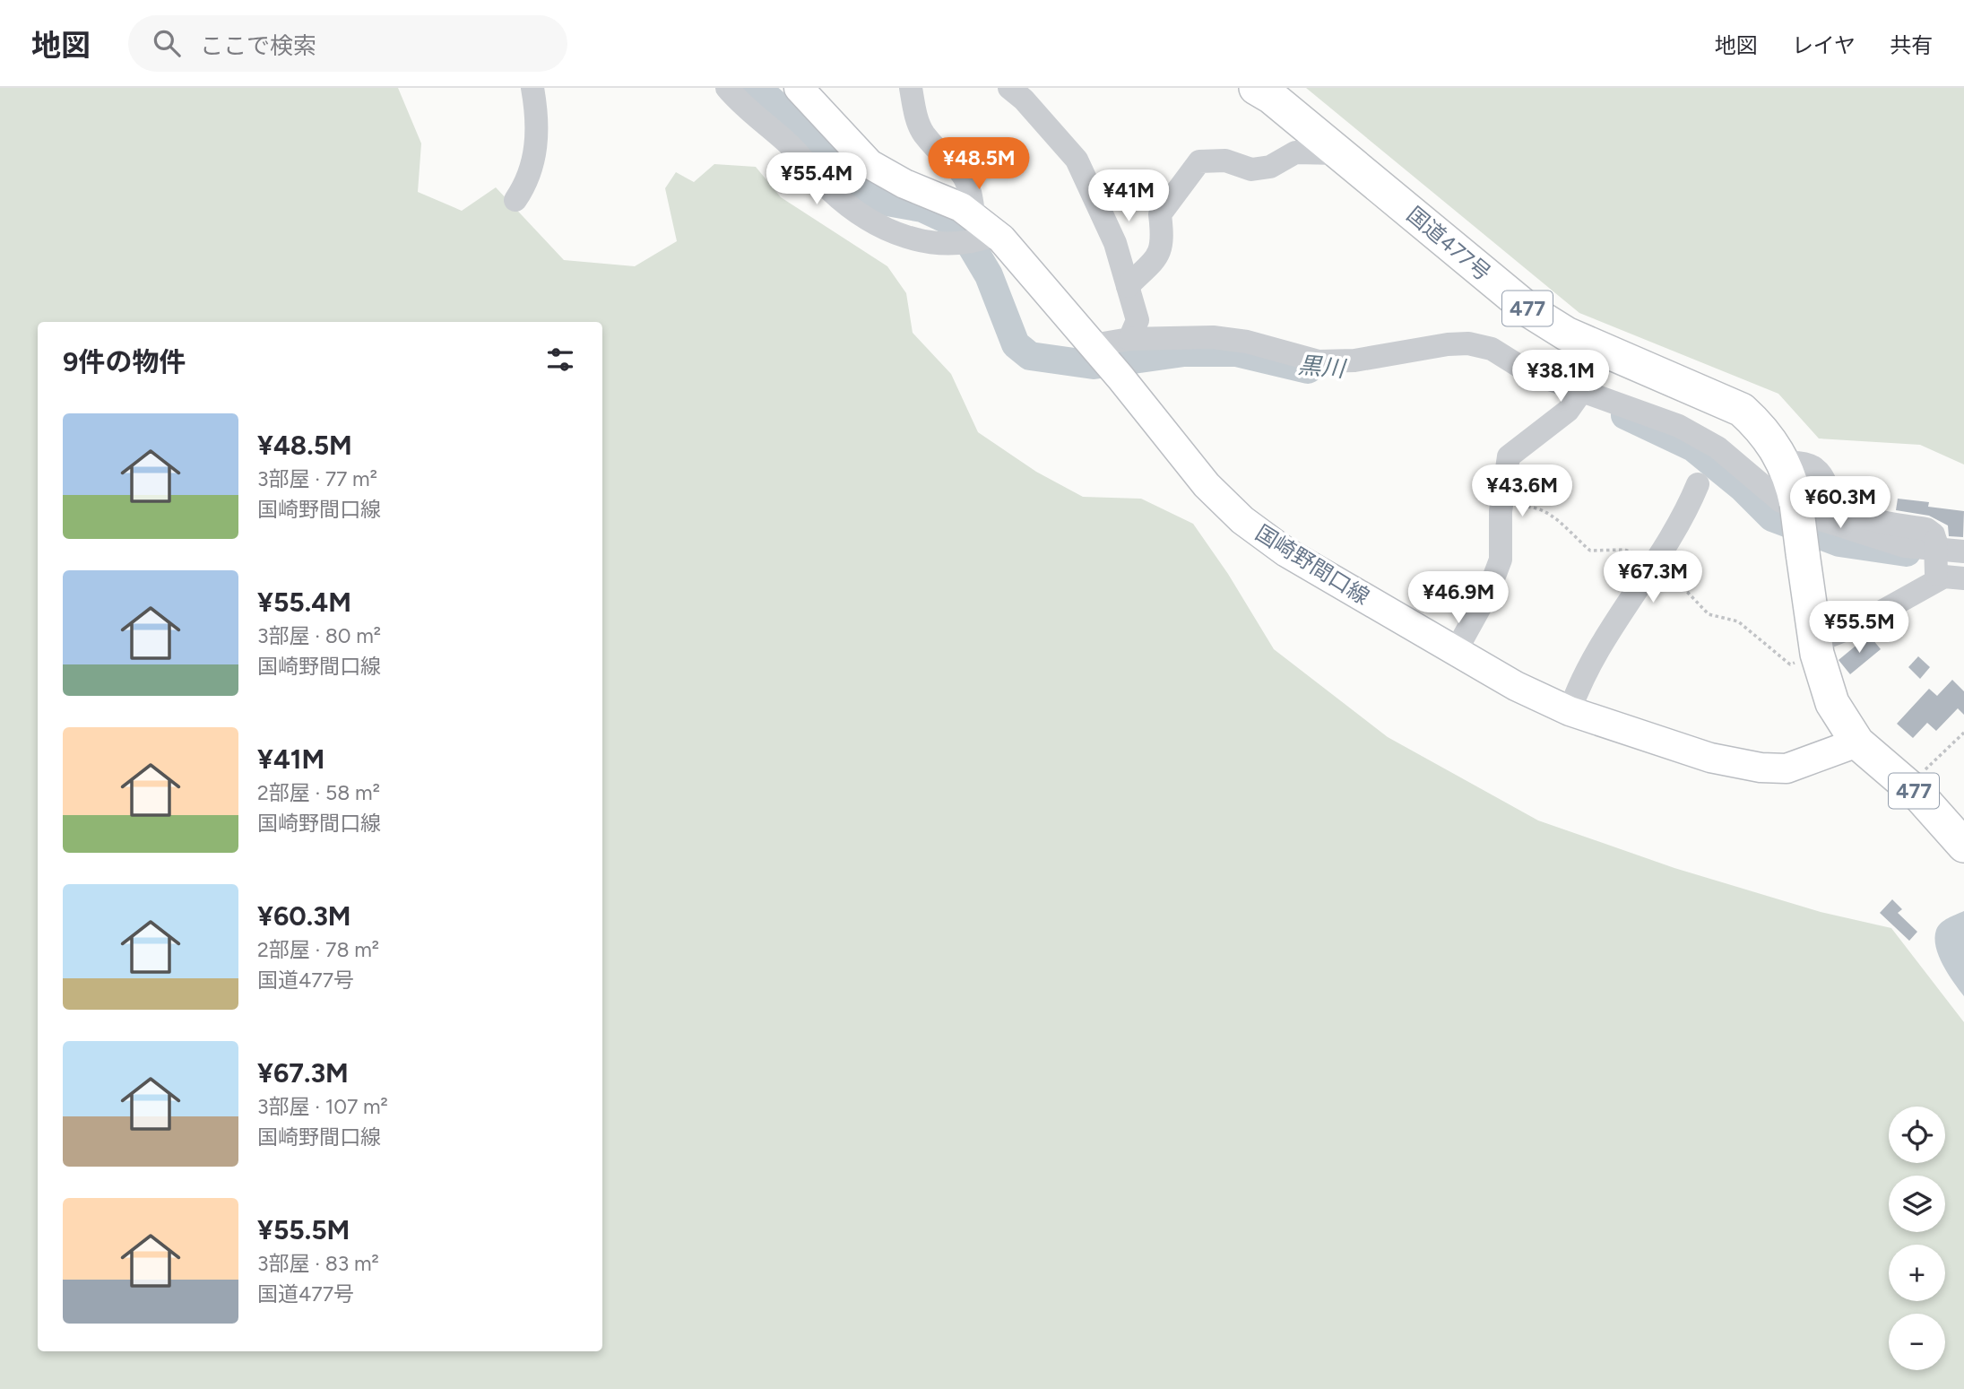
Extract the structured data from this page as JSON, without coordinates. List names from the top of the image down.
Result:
{
  "streets": {
    "highway": ["国道477号", "477"],
    "main road": ["国崎野間口線"]
  },
  "crossings": [
    ["国道477号", "国崎野間口線"]
  ],
  "water": ["黒川"],
  "page": {
    "header": "地図",
    "search": "ここで検索",
    "nav": ["地図", "レイヤ", "共有"],
    "price": [
      "¥48.5M",
      "¥55.4M",
      "¥41M",
      "¥38.1M",
      "¥43.6M",
      "¥60.3M",
      "¥67.3M",
      "¥46.9M",
      "¥55.5M"
    ],
    "heading": "9件の物件",
    "list": [
      {
        "name": "¥48.5M",
        "note": "3部屋 · 77 m² · 国崎野間口線"
      },
      {
        "name": "¥55.4M",
        "note": "3部屋 · 80 m² · 国崎野間口線"
      },
      {
        "name": "¥41M",
        "note": "2部屋 · 58 m² · 国崎野間口線"
      },
      {
        "name": "¥60.3M",
        "note": "2部屋 · 78 m² · 国道477号"
      },
      {
        "name": "¥67.3M",
        "note": "3部屋 · 107 m² · 国崎野間口線"
      },
      {
        "name": "¥55.5M",
        "note": "3部屋 · 83 m² · 国道477号"
      }
    ],
    "map_buttons": ["+", "−"]
  }
}
